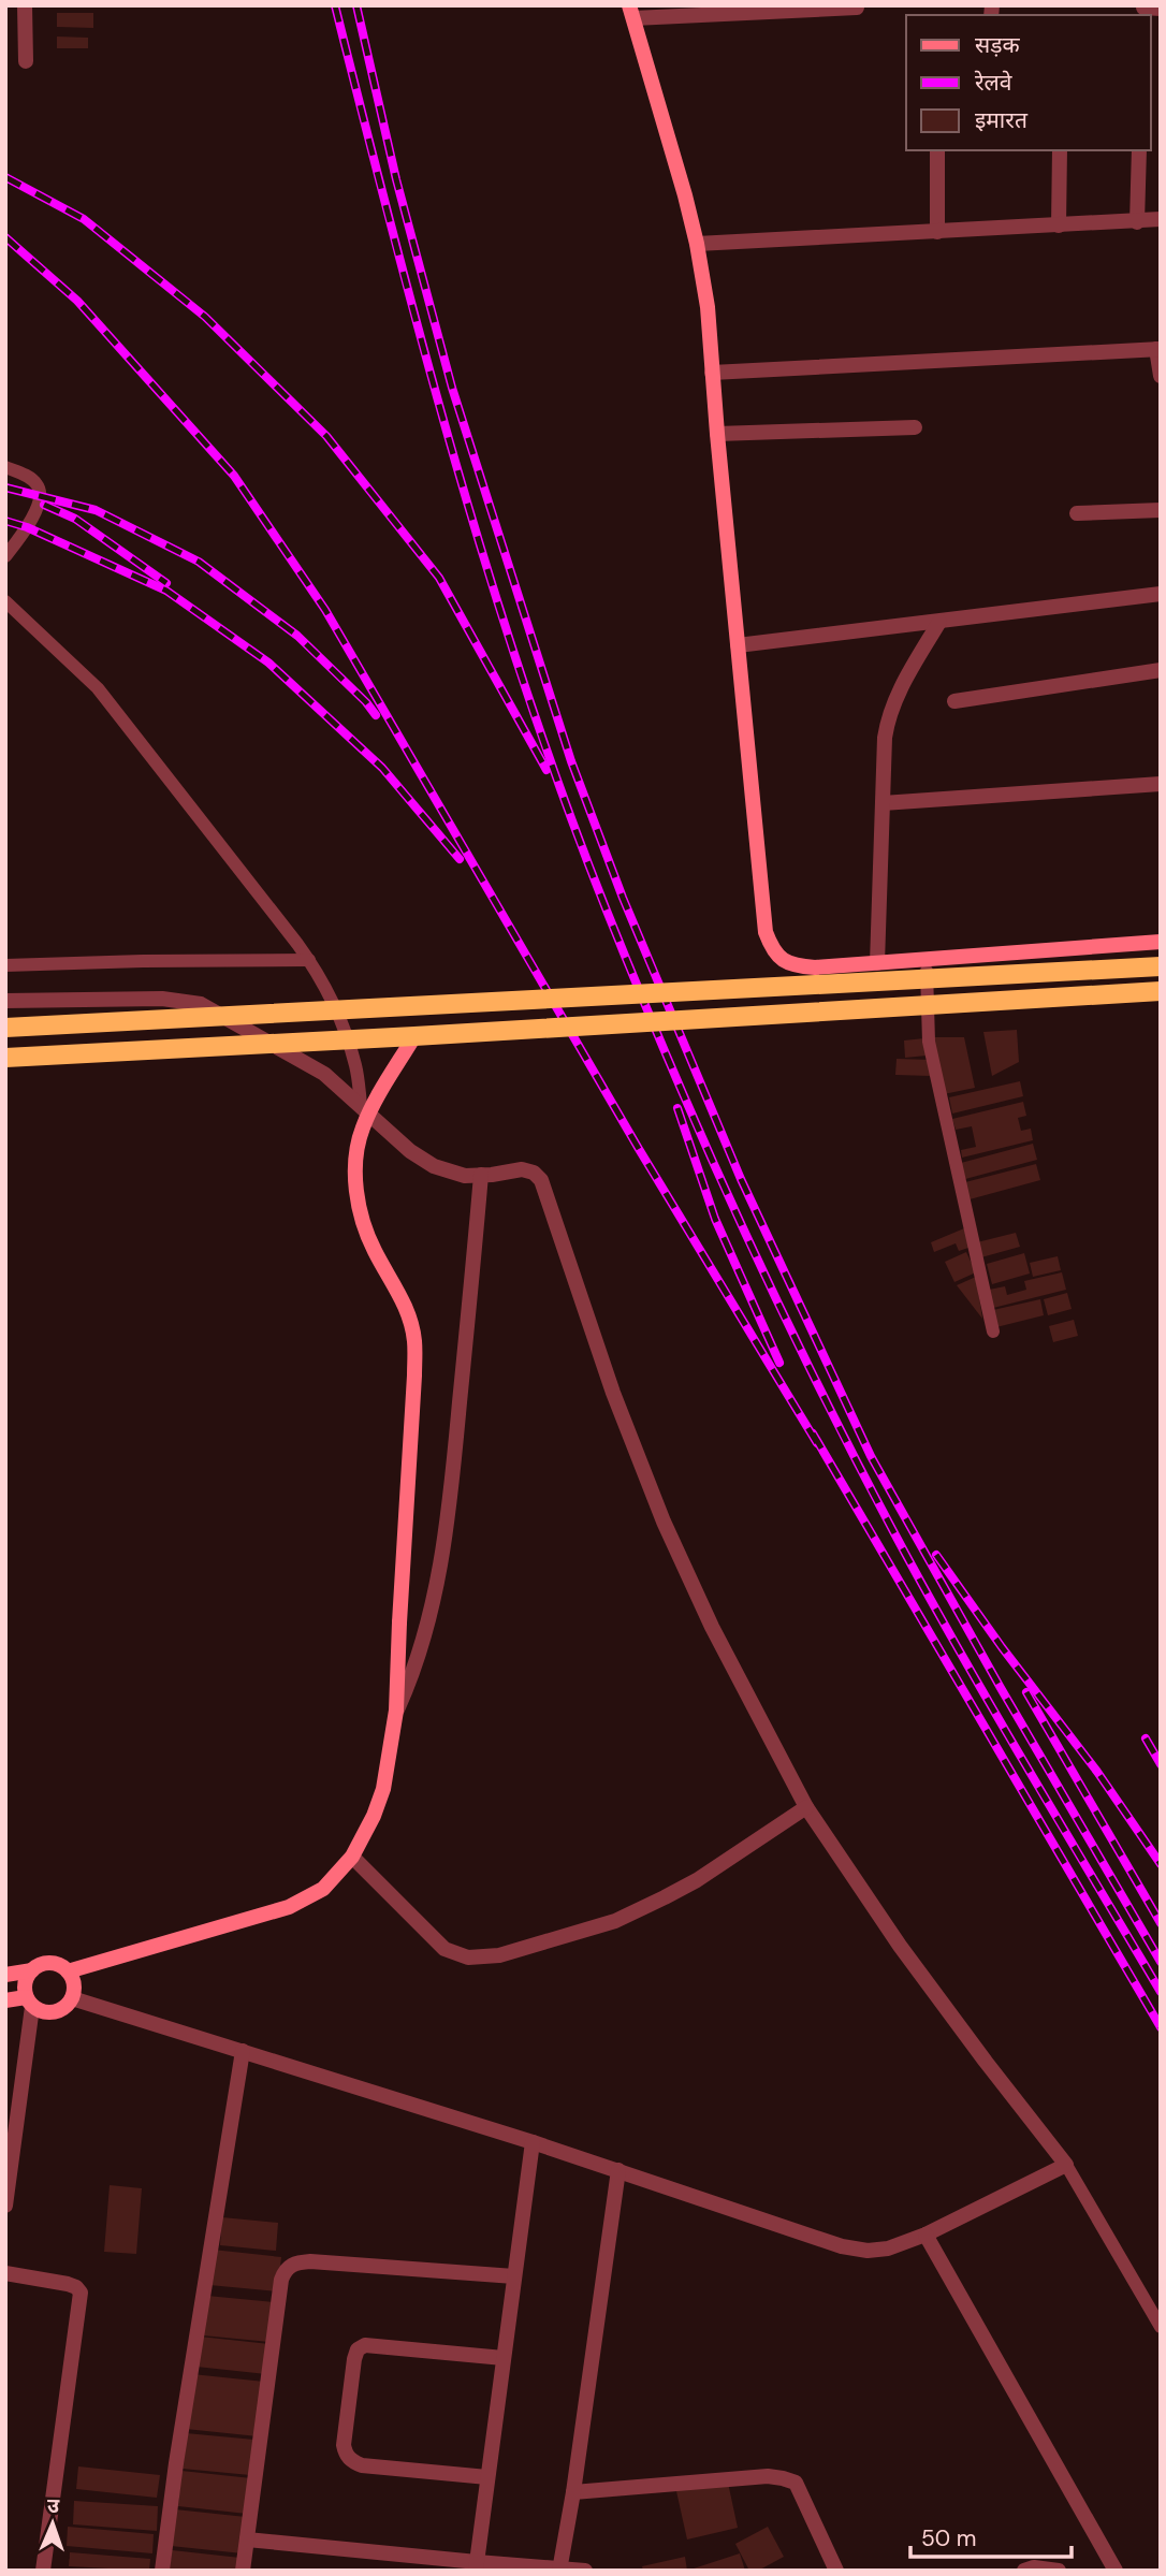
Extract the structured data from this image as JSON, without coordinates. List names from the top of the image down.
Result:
{
  "legend": ["सड़क", "रेलवे", "इमारत"],
  "scale_bar": "50 m",
  "north": "top"
}
